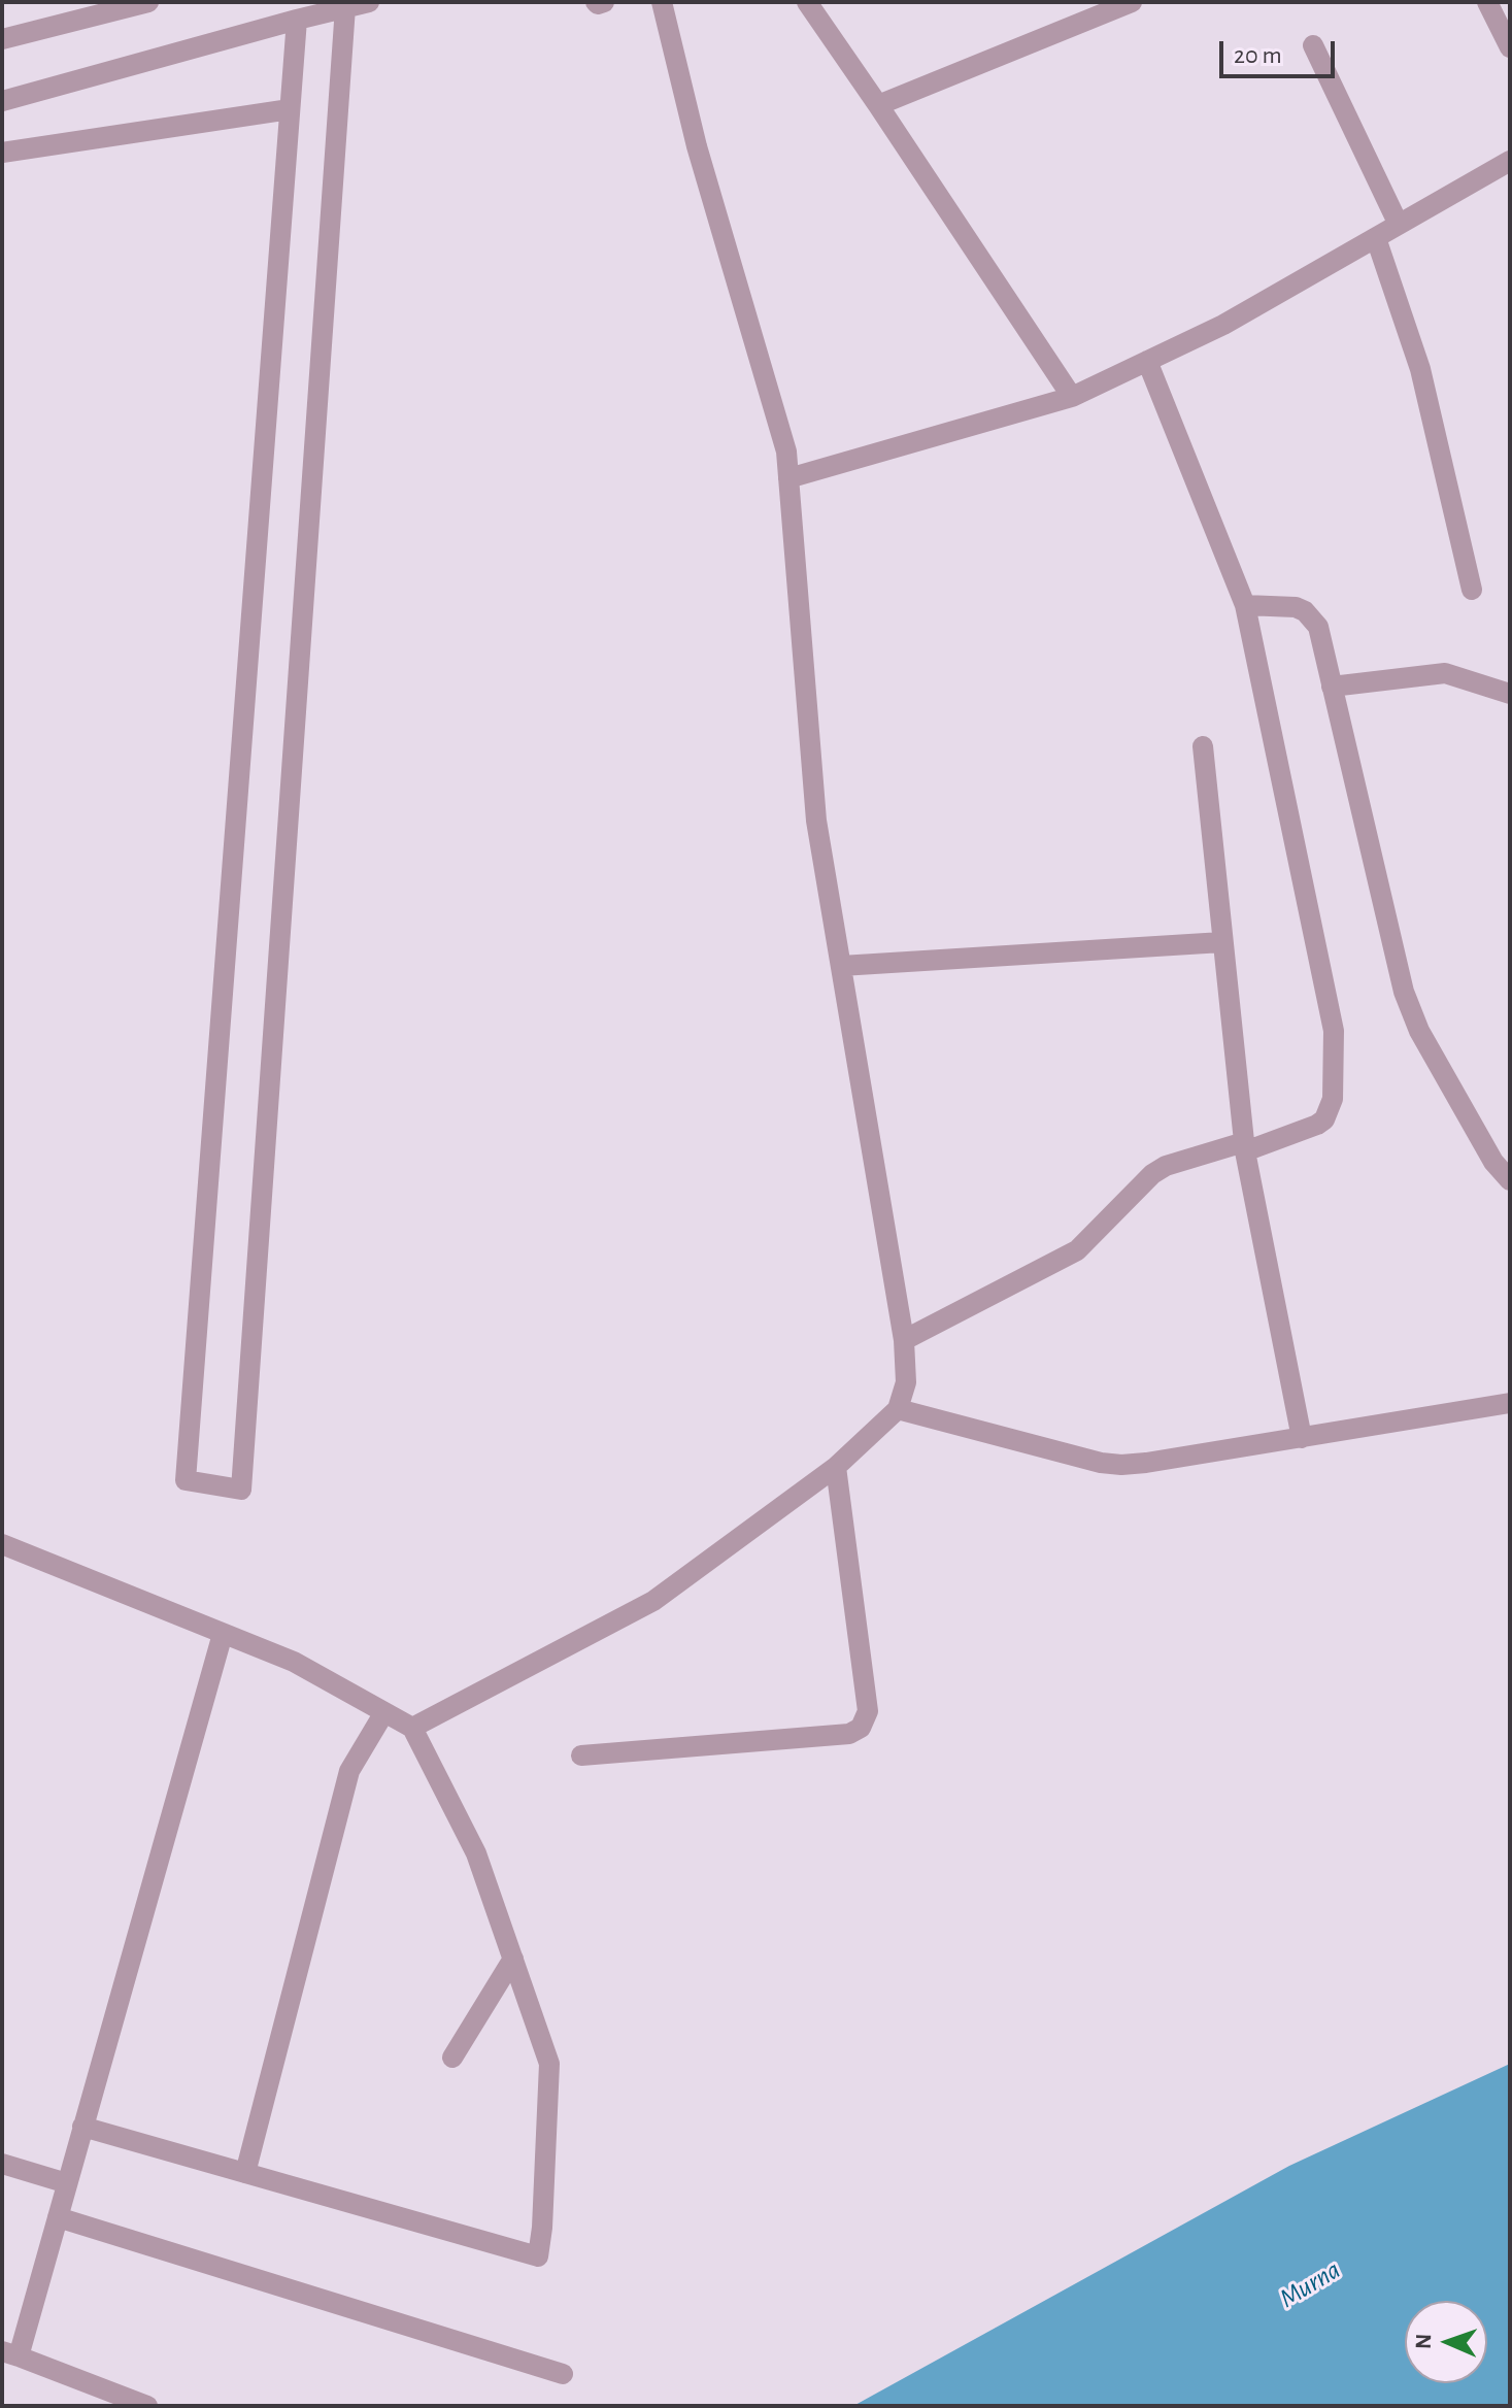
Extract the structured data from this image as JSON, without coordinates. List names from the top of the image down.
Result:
{
  "water": ["Murna"],
  "scale_bar": "20 m",
  "north": "left"
}
